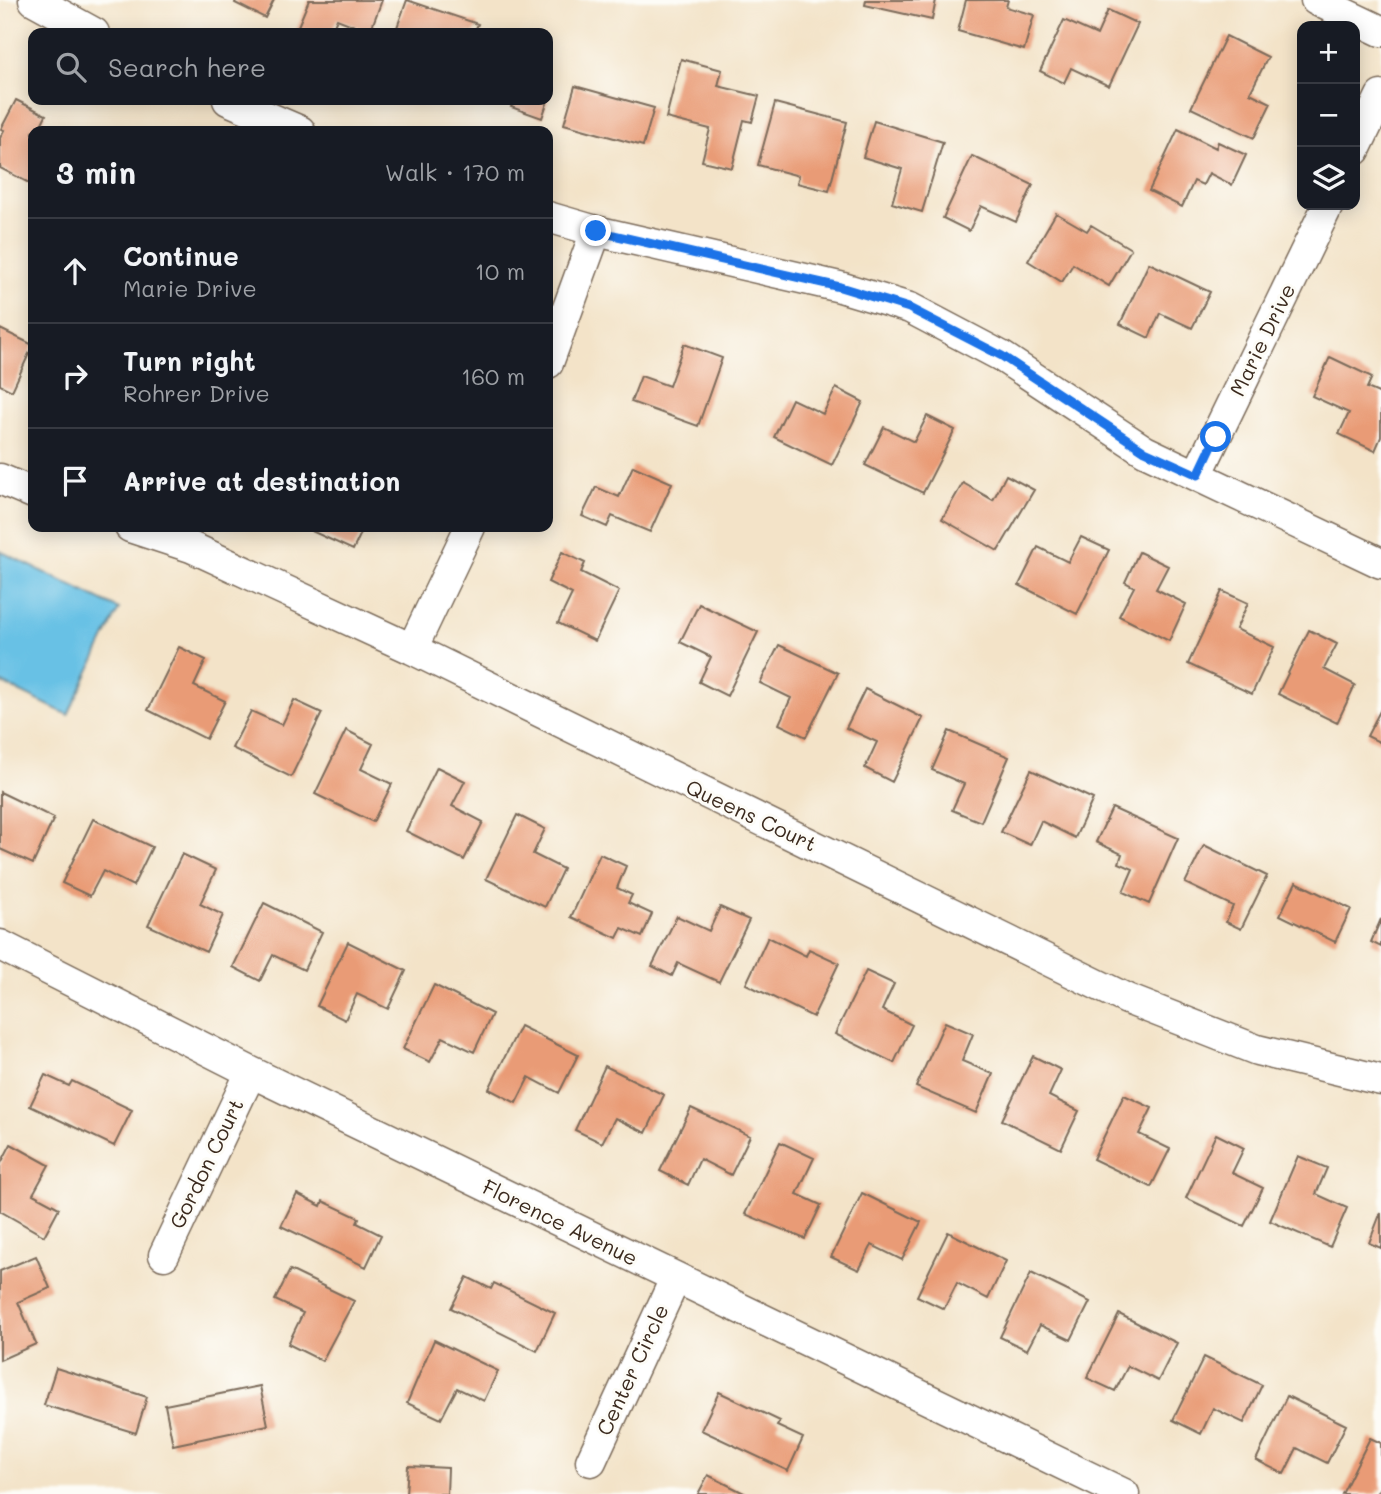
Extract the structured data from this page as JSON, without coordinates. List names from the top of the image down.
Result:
{
  "streets": {
    "street": [
      "Marie Drive",
      "Queens Court",
      "Gordon Court",
      "Florence Avenue",
      "Center Circle"
    ]
  },
  "crossings": [
    ["Gordon Court", "Florence Avenue"],
    ["Florence Avenue", "Center Circle"]
  ],
  "page": {
    "map_buttons": ["+", "−"],
    "search": "Search here",
    "heading": ["3 min", "Walk · 170 m"],
    "list": [
      ["Continue", "Marie Drive", "10 m"],
      ["Turn right", "Rohrer Drive", "160 m"],
      "Arrive at destination"
    ]
  }
}
